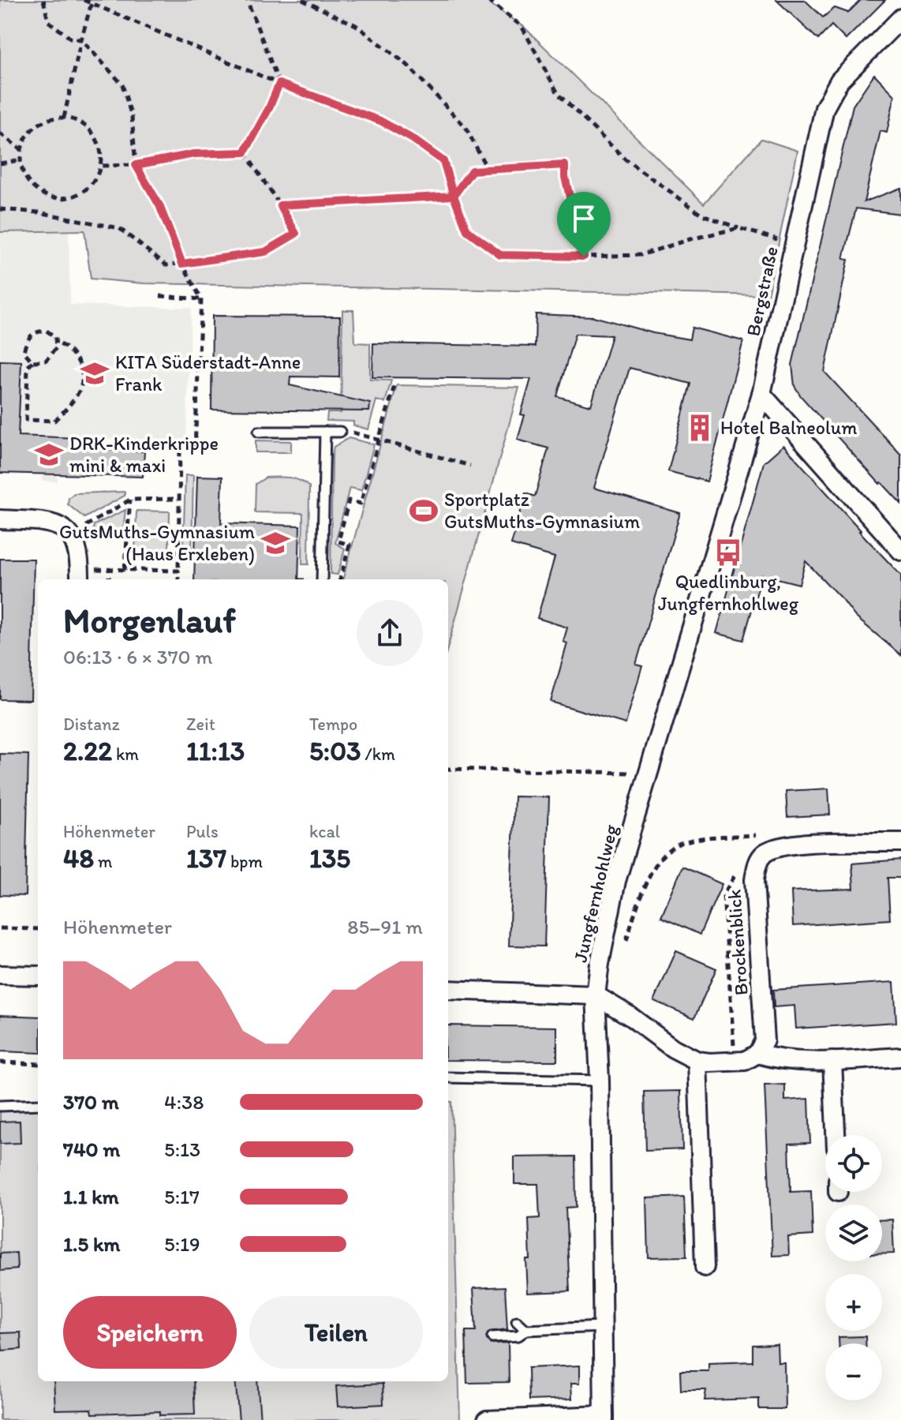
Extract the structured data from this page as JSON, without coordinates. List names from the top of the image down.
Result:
{
  "streets": {
    "street": ["Bergstraße", "Jungfernhohlweg", "Brockenblick"]
  },
  "crossings": [
    ["Bergstraße", "Jungfernhohlweg"]
  ],
  "places": {
    "school or university": ["KITA Süderstadt-Anne Frank", "DRK-Kinderkrippe mini & maxi", "GutsMuths-Gymnasium (Haus Erxleben)"],
    "building": ["Hotel Balneolum"],
    "sports": ["Sportplatz GutsMuths-Gymnasium"],
    "bus stop": ["Quedlinburg, Jungfernhohlweg"]
  },
  "page": {
    "heading": ["Morgenlauf", "06:13 · 6 × 370 m"],
    "stats": [
      ["Distanz", "2.22 km"],
      ["Zeit", "11:13"],
      ["Tempo", "5:03 /km"],
      ["Höhenmeter", "48 m"],
      ["Puls", "137 bpm"],
      ["kcal", "135"]
    ],
    "chart": ["Höhenmeter", "85–91 m"],
    "list": [
      {
        "name": "370 m",
        "note": "4:38"
      },
      {
        "name": "740 m",
        "note": "5:13"
      },
      {
        "name": "1.1 km",
        "note": "5:17"
      },
      {
        "name": "1.5 km",
        "note": "5:19"
      }
    ],
    "map_buttons": ["+", "−"],
    "buttons": ["Speichern", "Teilen"]
  }
}
